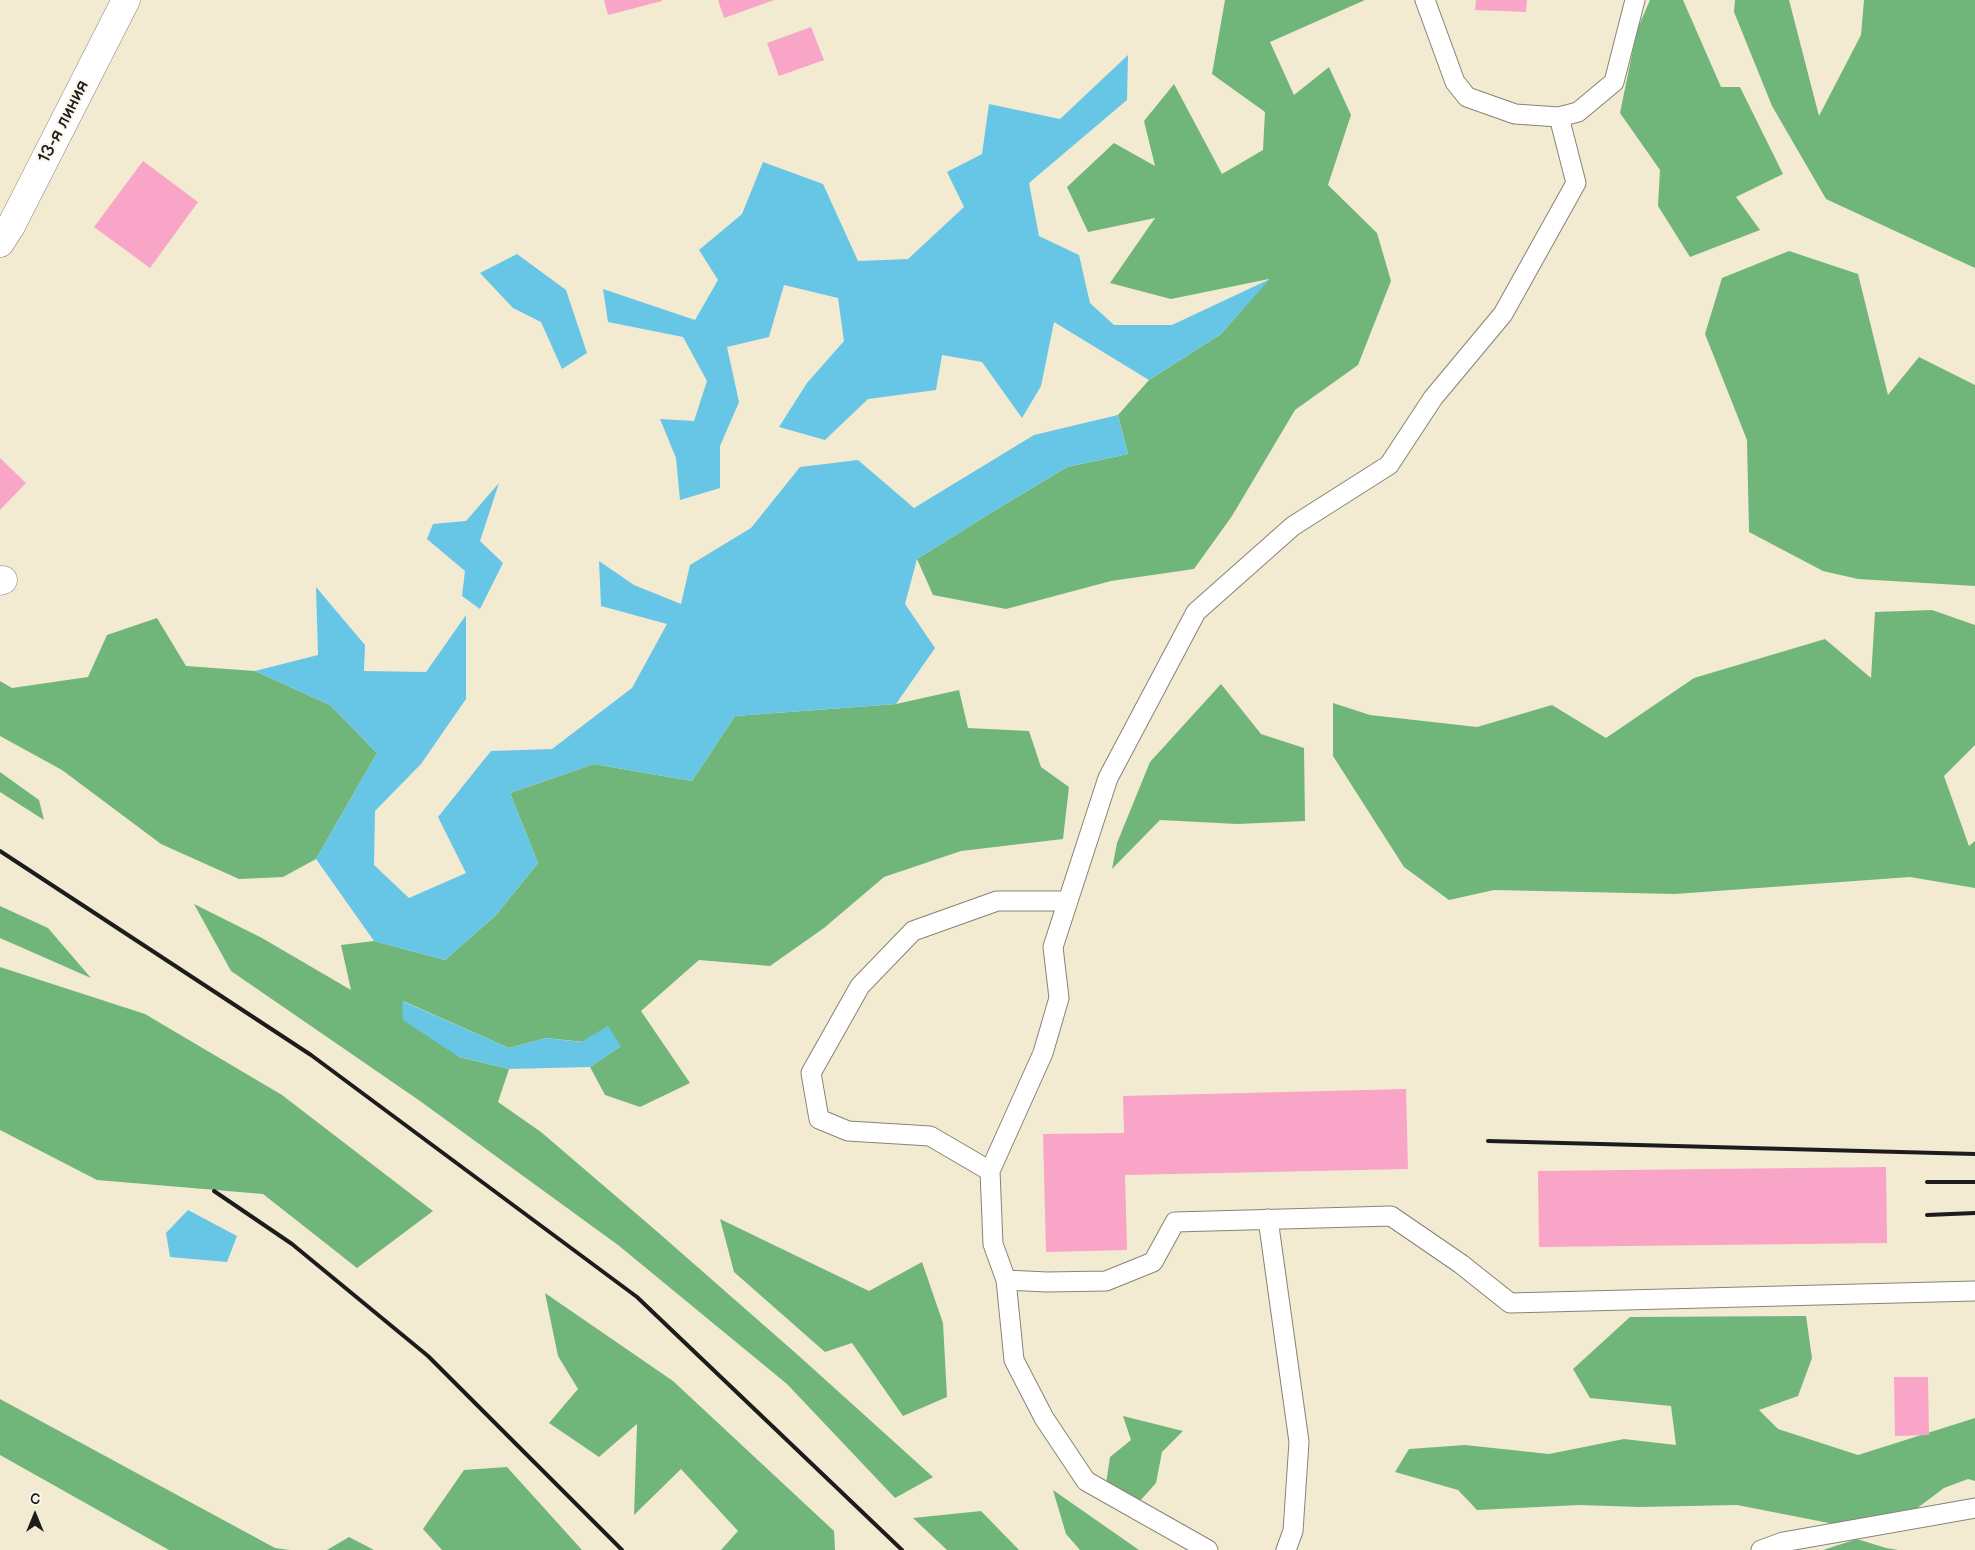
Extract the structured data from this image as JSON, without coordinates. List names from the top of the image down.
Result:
{
  "streets": {
    "street": ["13-я линия"]
  },
  "north": "top"
}
